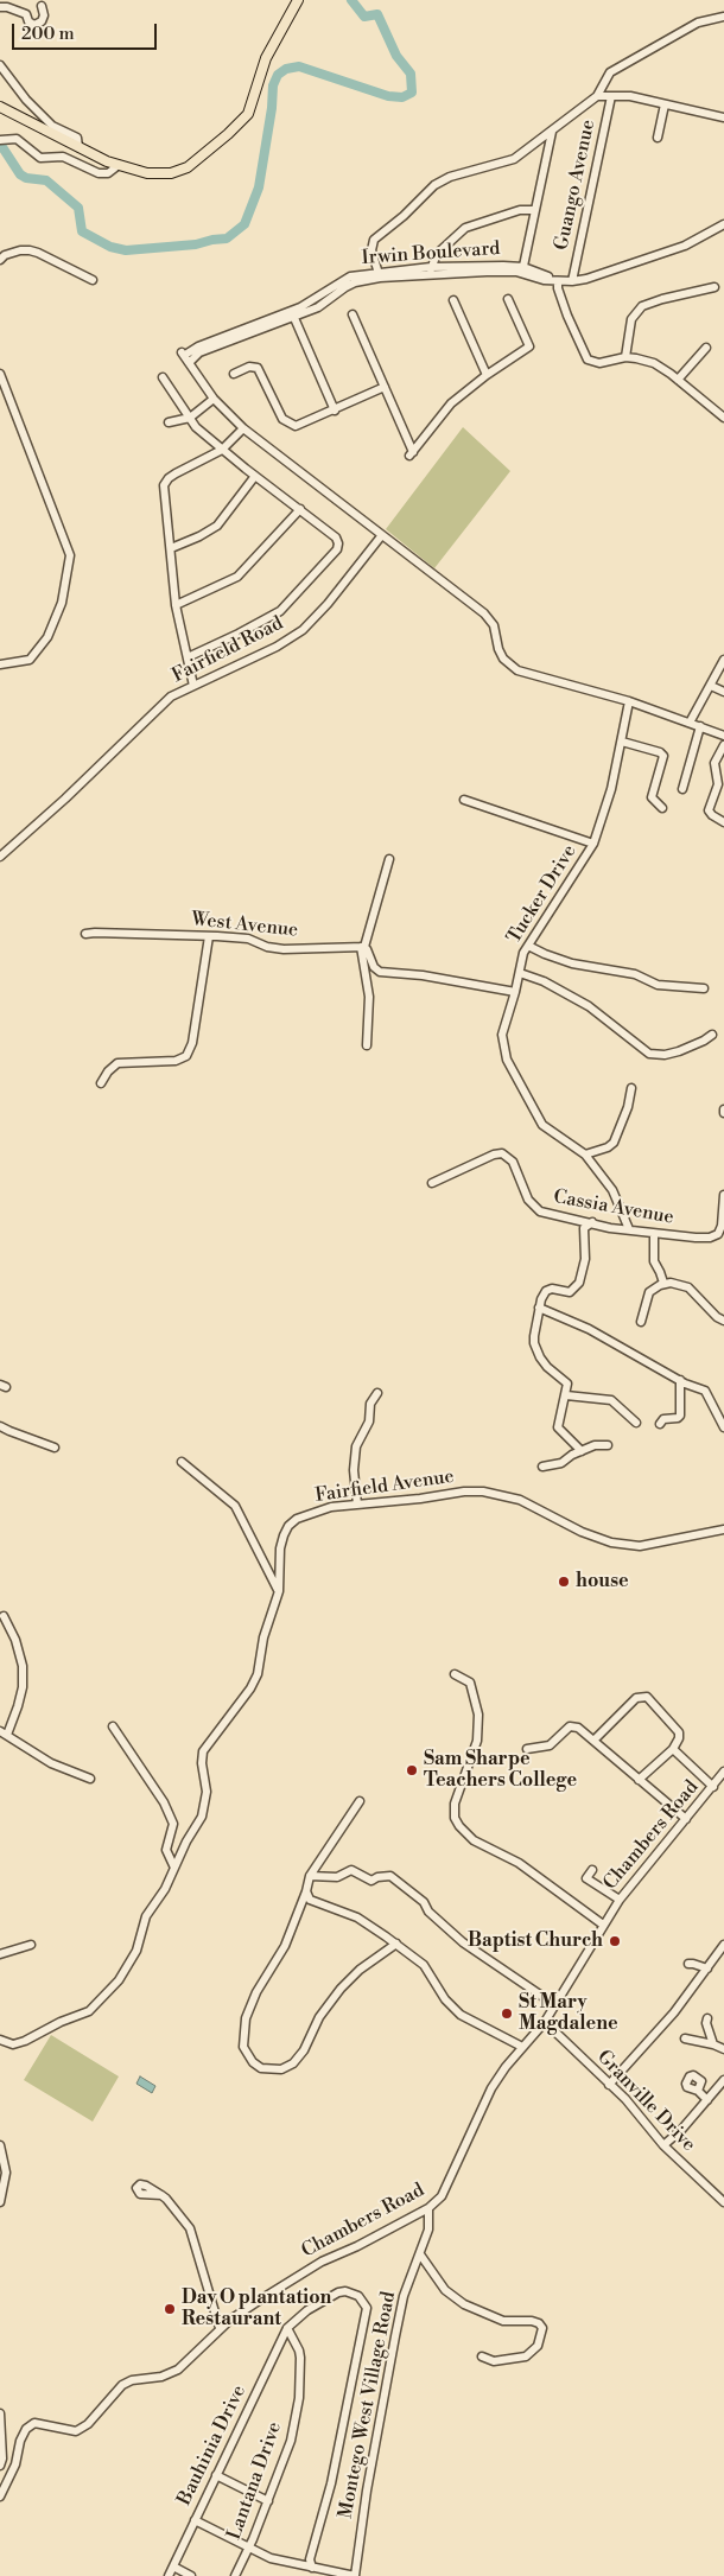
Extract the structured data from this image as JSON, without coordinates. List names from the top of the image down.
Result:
{
  "streets": {
    "street": [
      "Guango Avenue",
      "Irwin Boulevard",
      "Fairfield Road",
      "Tucker Drive",
      "West Avenue",
      "Cassia Avenue",
      "Fairfield Avenue",
      "Chambers Road",
      "Granville Drive",
      "Montego West Village Road",
      "Bauhinia Drive",
      "Lantana Drive"
    ]
  },
  "crossings": [
    ["Guango Avenue", "Irwin Boulevard"],
    ["Tucker Drive", "Cassia Avenue"],
    ["Chambers Road", "Granville Drive"],
    ["Chambers Road", "Montego West Village Road"],
    ["Bauhinia Drive", "Lantana Drive"]
  ],
  "places": [
    "house",
    "Sam Sharpe Teachers College",
    "Baptist Church",
    "St Mary Magdalene",
    "Day O plantation Restaurant"
  ],
  "scale_bar": "200 m"
}
